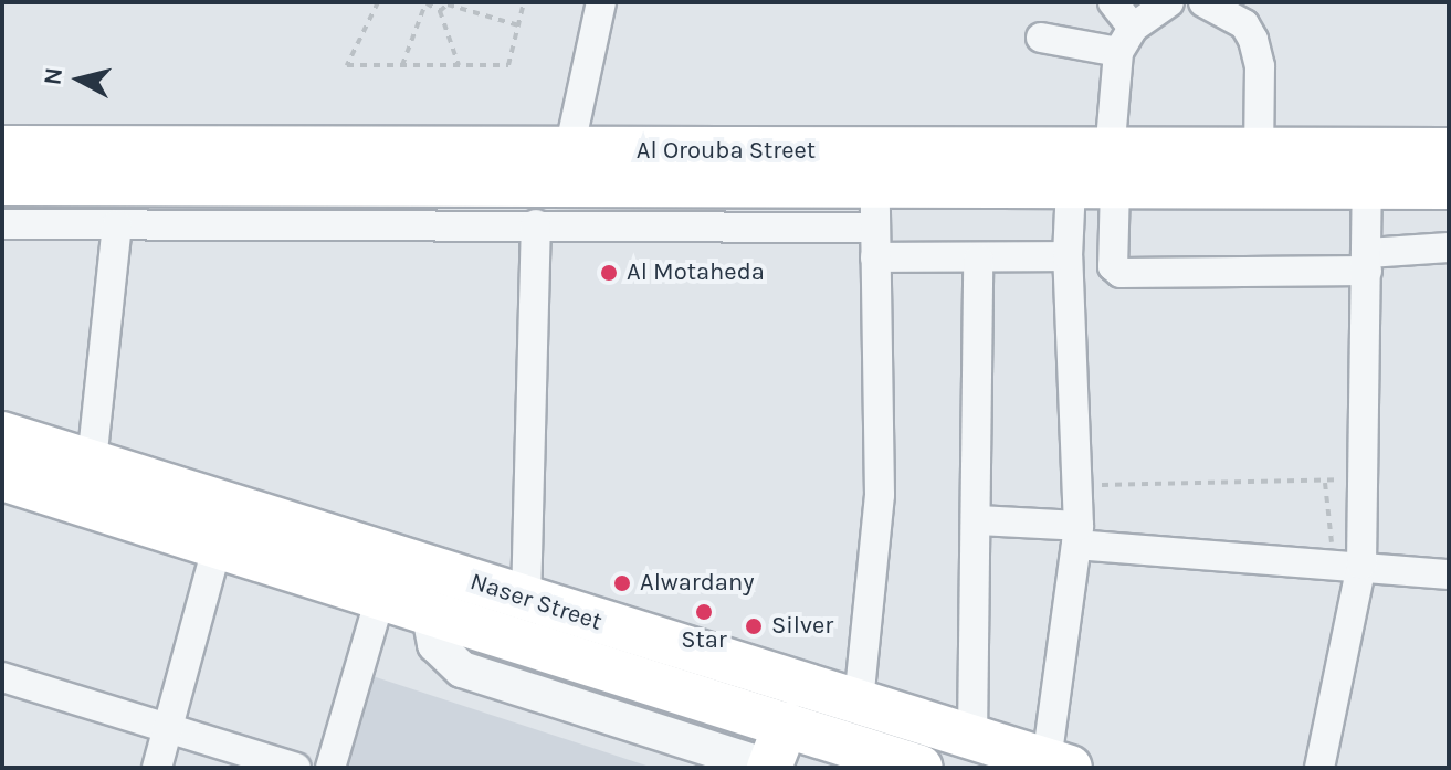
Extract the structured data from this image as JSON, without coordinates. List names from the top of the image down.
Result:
{
  "streets": {
    "main road": ["Al Orouba Street", "Naser Street"]
  },
  "places": [
    "Al Motaheda",
    "Alwardany",
    "Star",
    "Silver"
  ],
  "north": "left"
}
